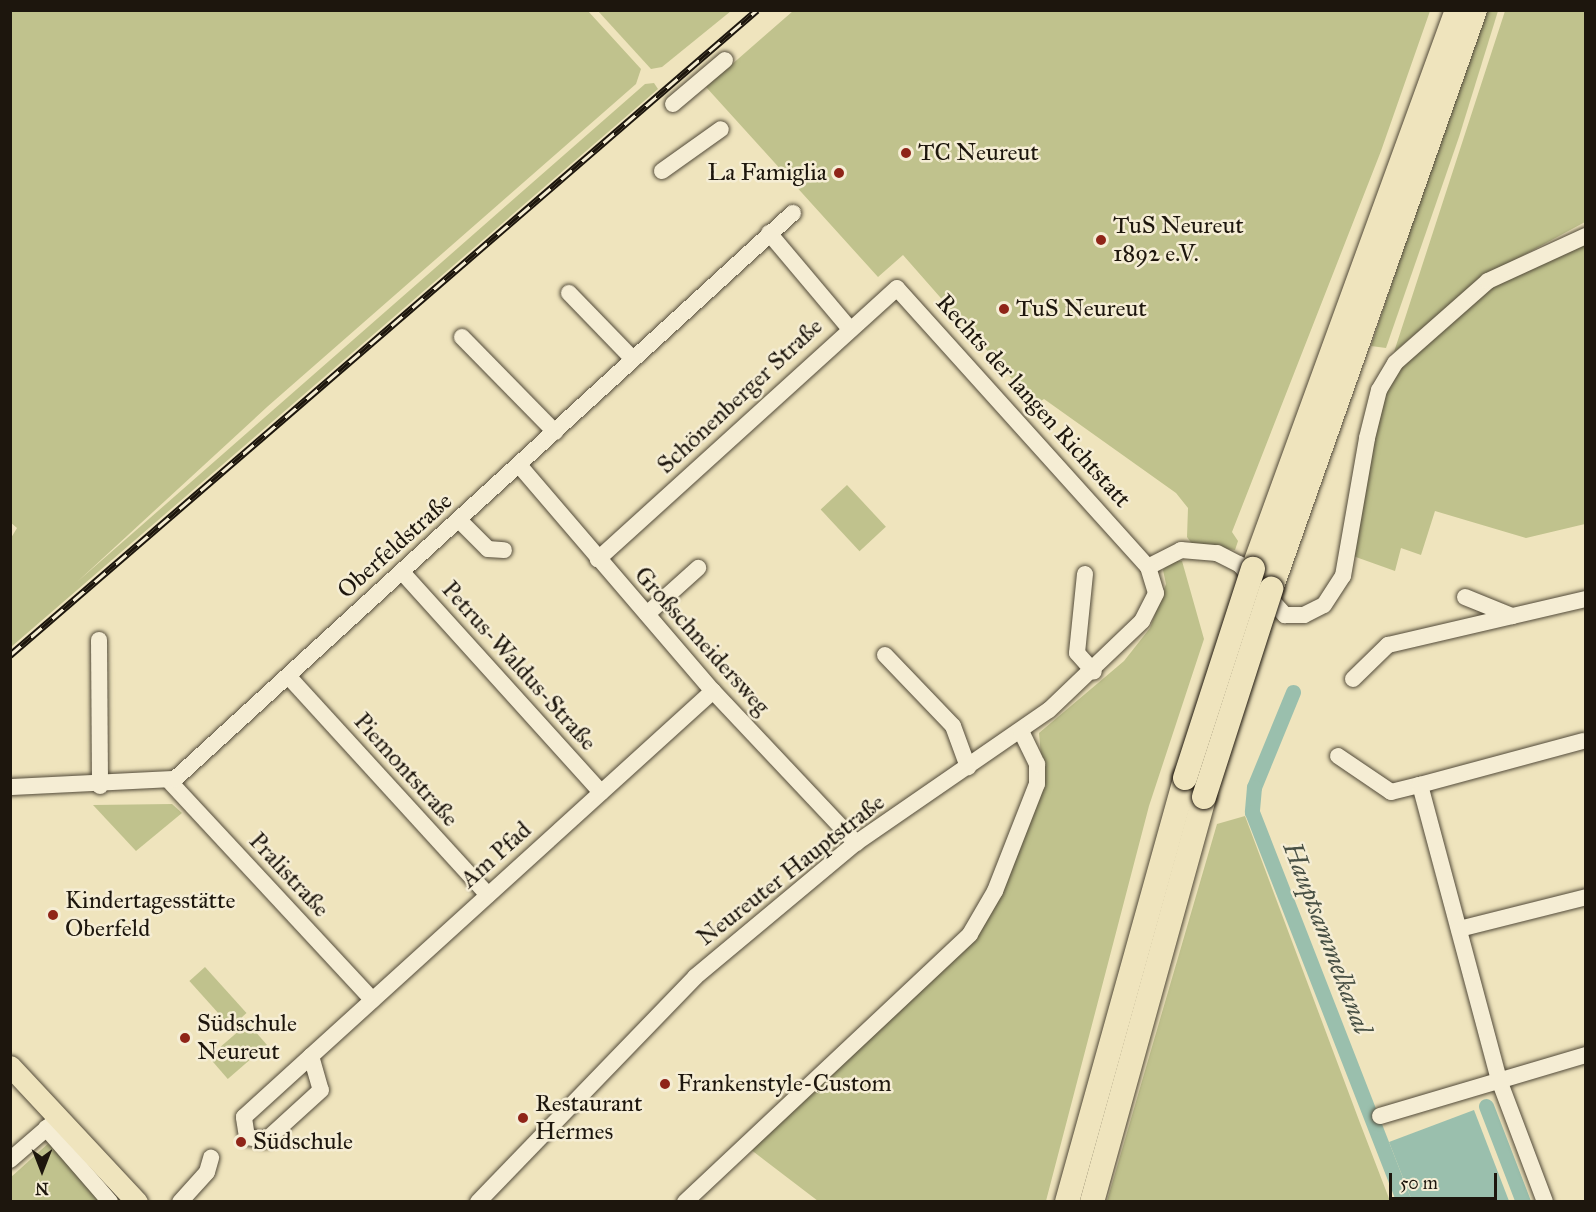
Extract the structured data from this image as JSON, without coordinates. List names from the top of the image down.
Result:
{
  "streets": {
    "street": [
      "Schönenberger Straße",
      "Rechts der langen Richtstatt",
      "Oberfeldstraße",
      "Großschneidersweg",
      "Petrus-Waldus-Straße",
      "Piemontstraße",
      "Am Pfad",
      "Neureuter Hauptstraße",
      "Pralistraße"
    ]
  },
  "crossings": [
    ["Schönenberger Straße", "Rechts der langen Richtstatt"],
    ["Schönenberger Straße", "Oberfeldstraße"],
    ["Schönenberger Straße", "Großschneidersweg"],
    ["Rechts der langen Richtstatt", "Neureuter Hauptstraße"],
    ["Oberfeldstraße", "Großschneidersweg"],
    ["Oberfeldstraße", "Petrus-Waldus-Straße"],
    ["Oberfeldstraße", "Piemontstraße"],
    ["Oberfeldstraße", "Pralistraße"],
    ["Großschneidersweg", "Am Pfad"],
    ["Großschneidersweg", "Neureuter Hauptstraße"],
    ["Petrus-Waldus-Straße", "Am Pfad"],
    ["Piemontstraße", "Am Pfad"],
    ["Am Pfad", "Pralistraße"]
  ],
  "water": ["Hauptsammelkanal"],
  "places": [
    "TC Neureut",
    "La Famiglia",
    "TuS Neureut 1892 e.V.",
    "TuS Neureut",
    "Kindertagesstätte Oberfeld",
    "Südschule Neureut",
    "Frankenstyle-Custom",
    "Restaurant Hermes",
    "Südschule"
  ],
  "scale_bar": "50 m",
  "north": "bottom"
}
